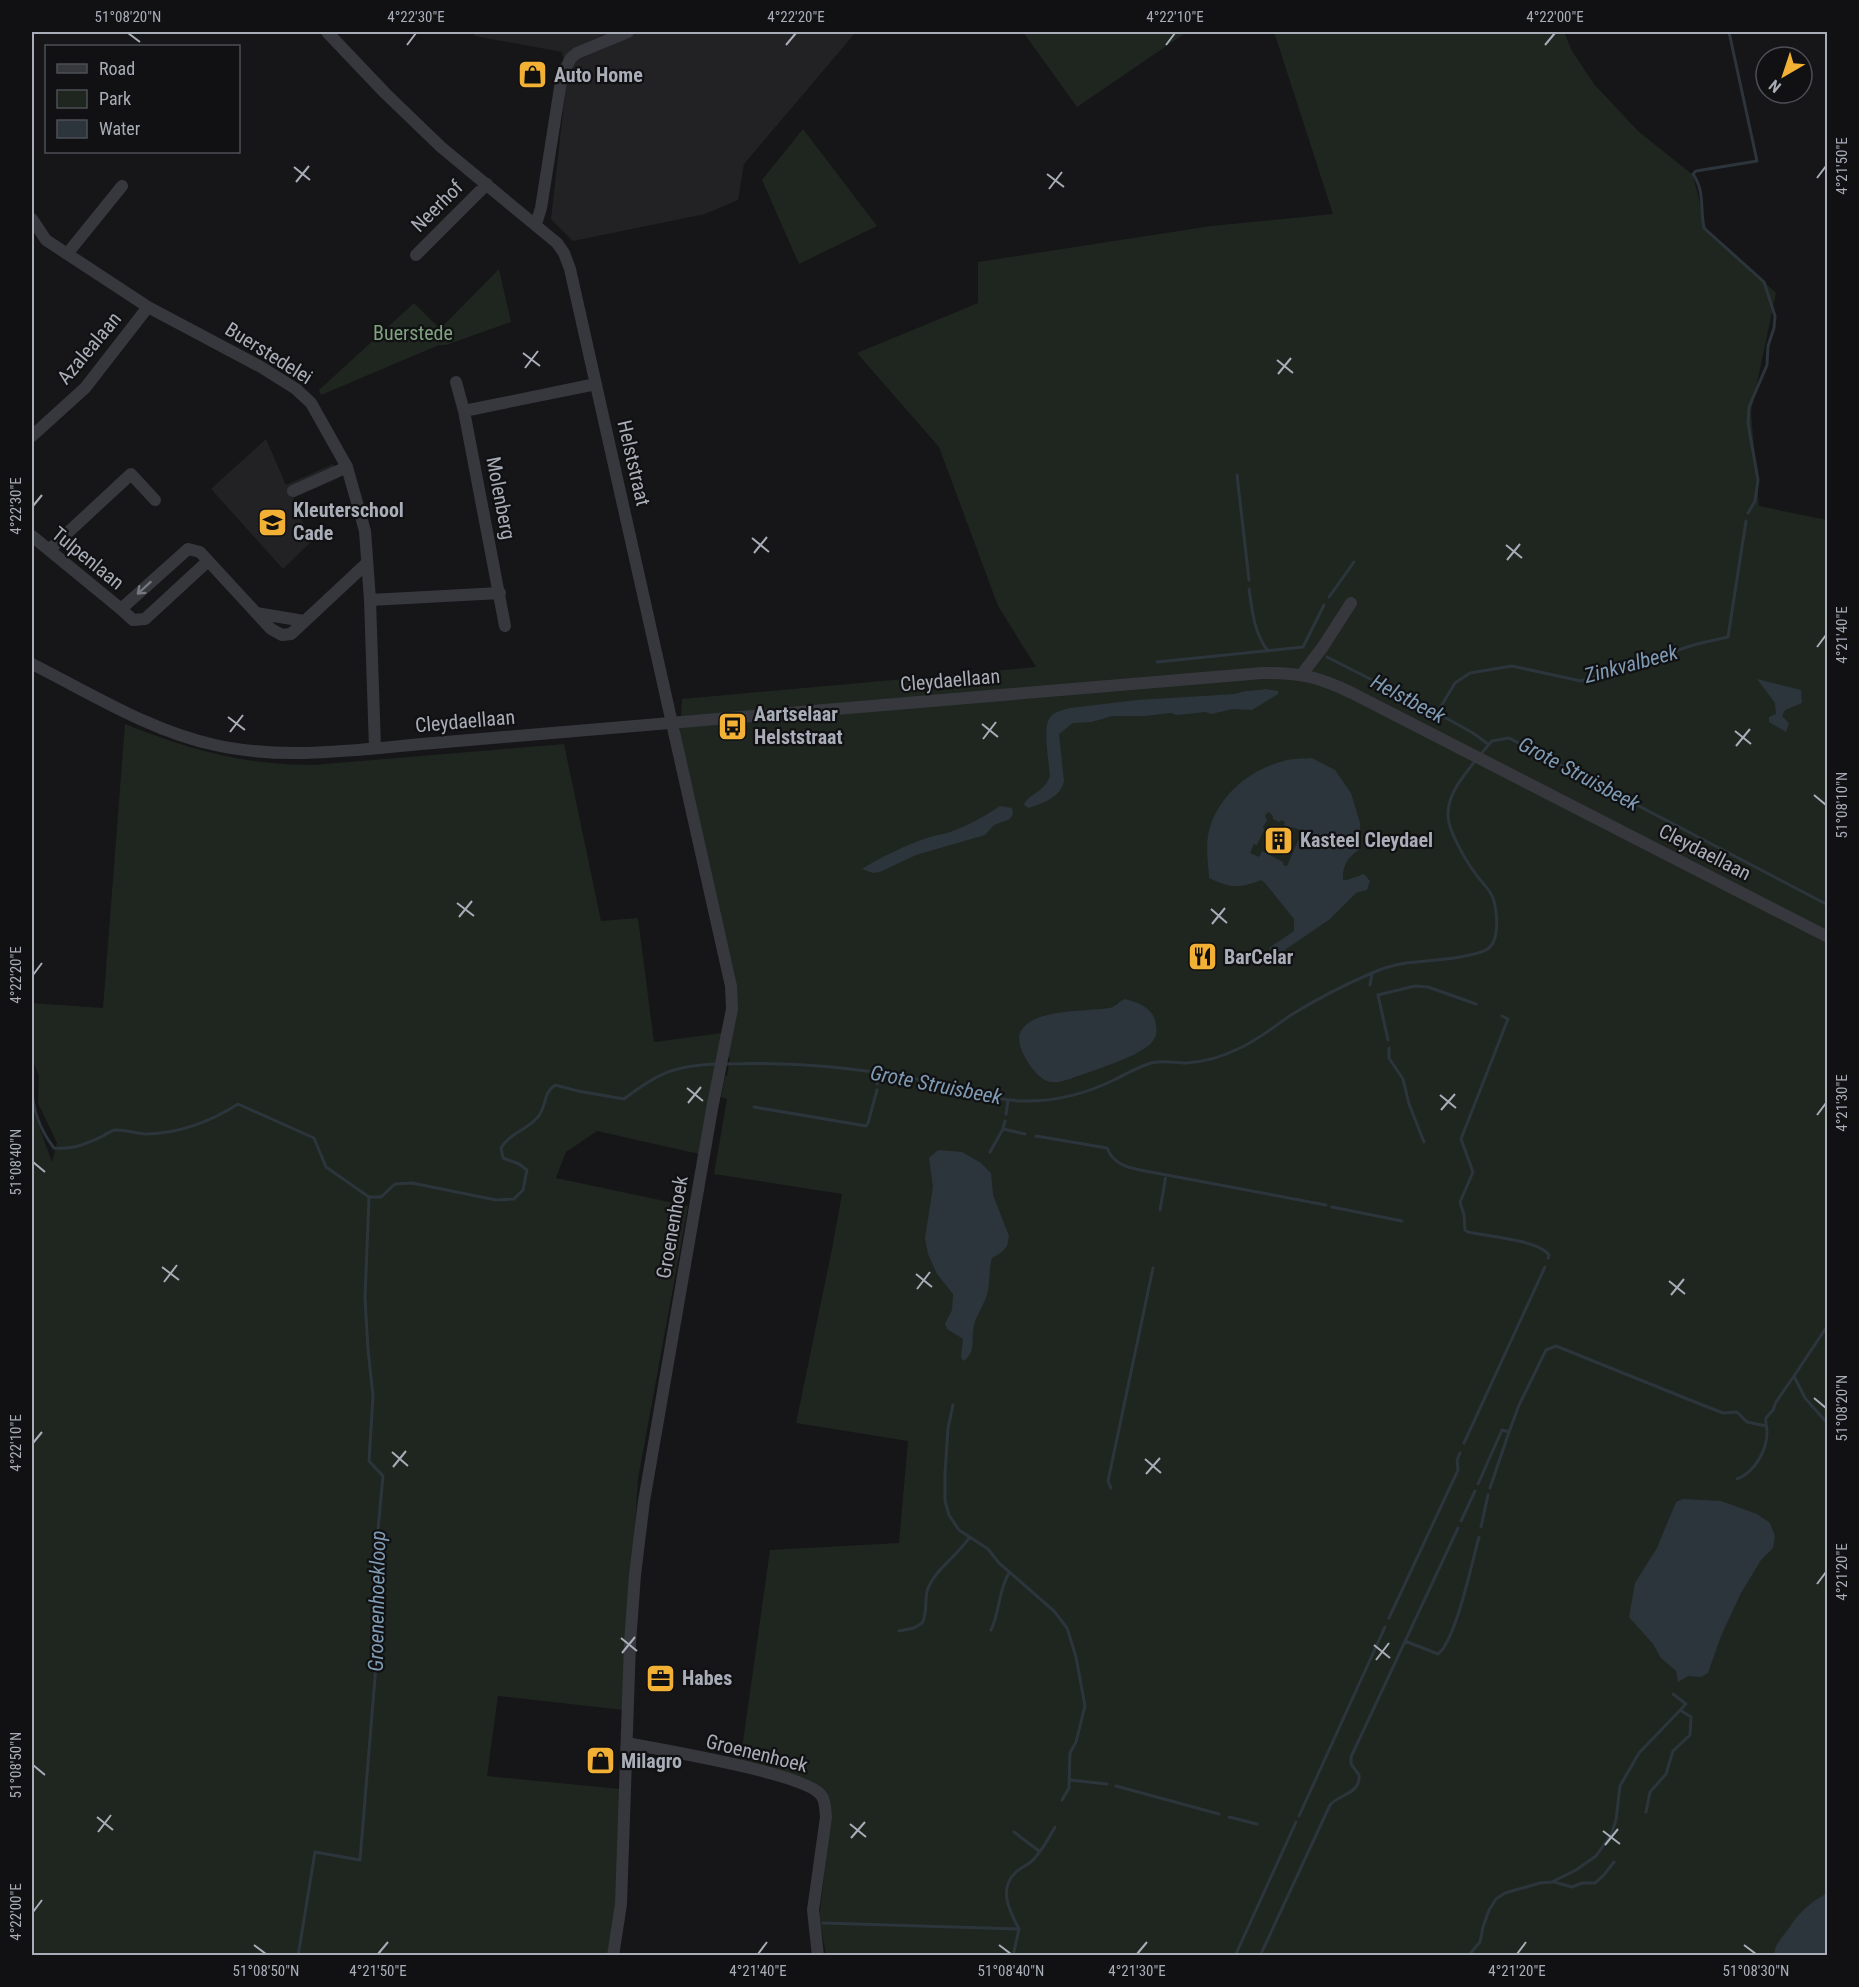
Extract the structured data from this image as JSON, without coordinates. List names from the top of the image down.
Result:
{
  "streets": {
    "street": [
      "Neerhof",
      "Azalealaan",
      "Buerstedelei",
      "Helststraat",
      "Molenberg",
      "Tulpenlaan",
      "Cleydaellaan",
      "Groenenhoek"
    ]
  },
  "crossings": [
    ["Neerhof", "Helststraat"],
    ["Azalealaan", "Buerstedelei"],
    ["Buerstedelei", "Cleydaellaan"],
    ["Helststraat", "Cleydaellaan"],
    ["Helststraat", "Groenenhoek"],
    ["Cleydaellaan", "Groenenhoek"]
  ],
  "water": [
    "Zinkvalbeek",
    "Helstbeek",
    "Grote Struisbeek",
    "Groenenhoekloop"
  ],
  "parks": ["Buerstede"],
  "places": {
    "shop": ["Auto Home", "Milagro"],
    "school or university": ["Kleuterschool Cade"],
    "bus stop": ["Aartselaar Helststraat"],
    "building": ["Kasteel Cleydael"],
    "restaurant": ["BarCelar"],
    "office": ["Habes"]
  },
  "legend": ["Road", "Park", "Water"],
  "north": "bottom left",
  "coordinates": [
    "51°08'20\"N",
    "4°22'30\"E",
    "4°22'20\"E",
    "4°22'10\"E",
    "4°22'00\"E",
    "4°21'50\"E",
    "4°21'40\"E",
    "51°08'10\"N",
    "4°21'30\"E",
    "51°08'40\"N",
    "4°21'20\"E",
    "51°08'50\"N",
    "51°08'30\"N"
  ]
}
